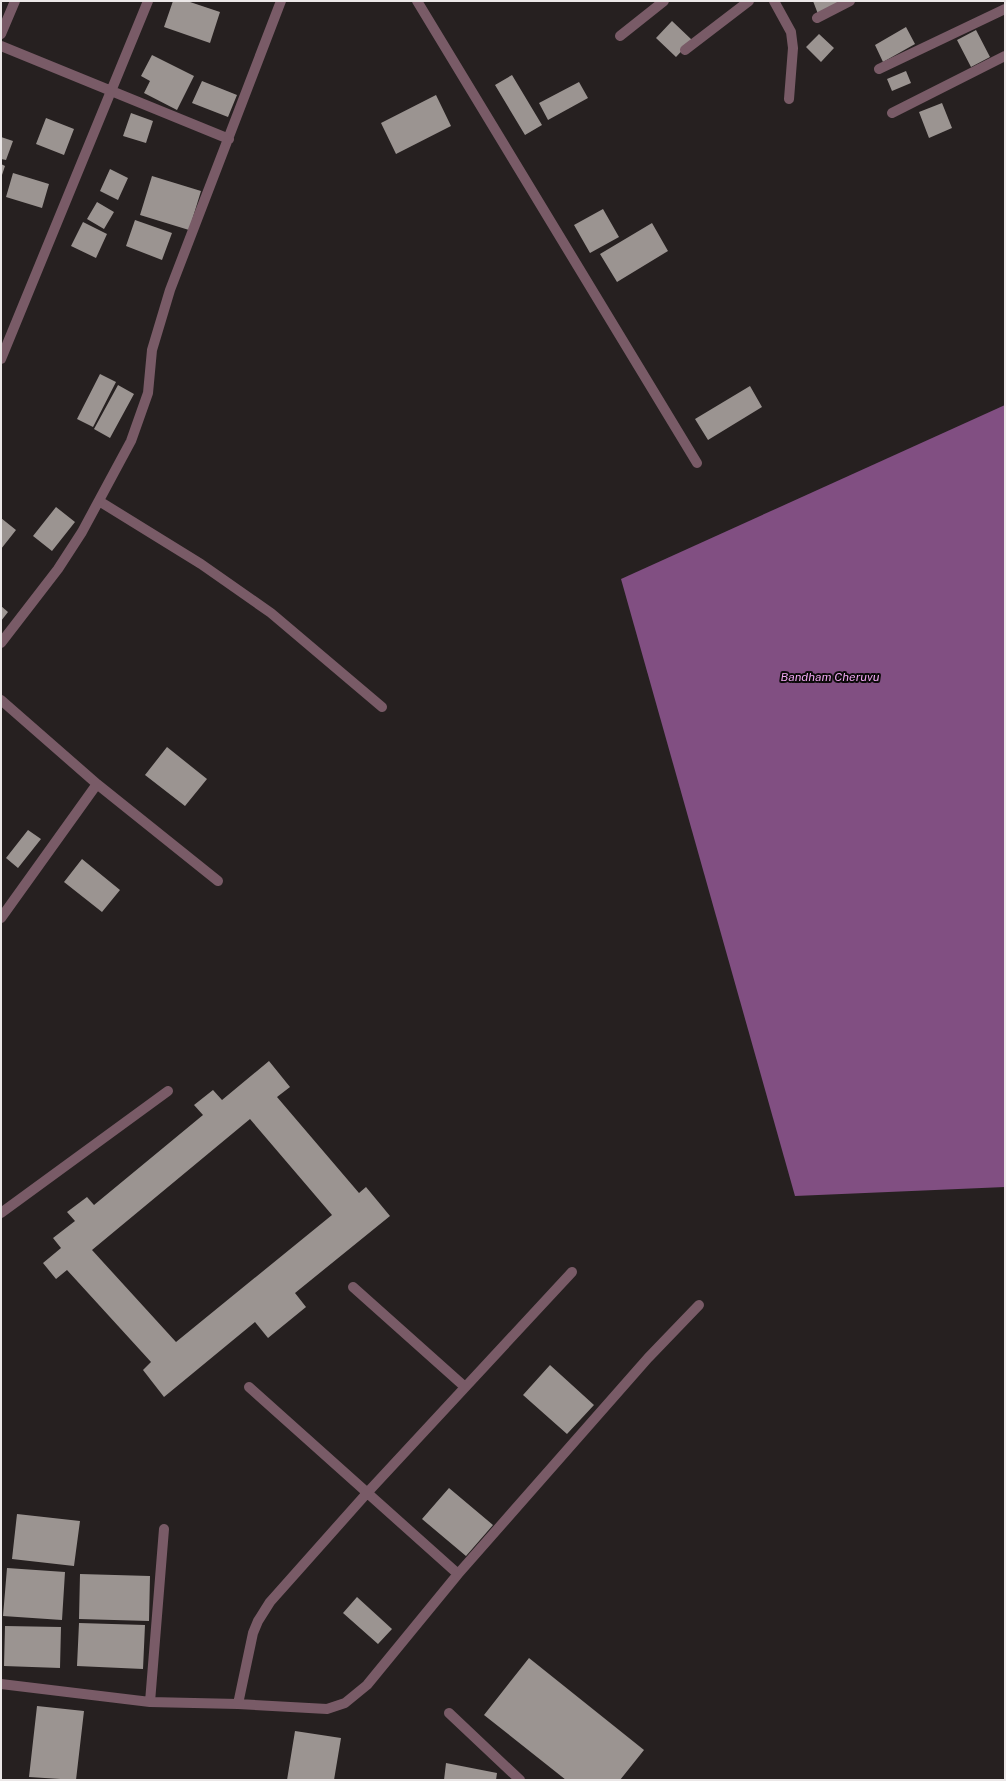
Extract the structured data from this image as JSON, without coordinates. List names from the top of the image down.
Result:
{
  "water": ["Bandham Cheruvu"]
}
